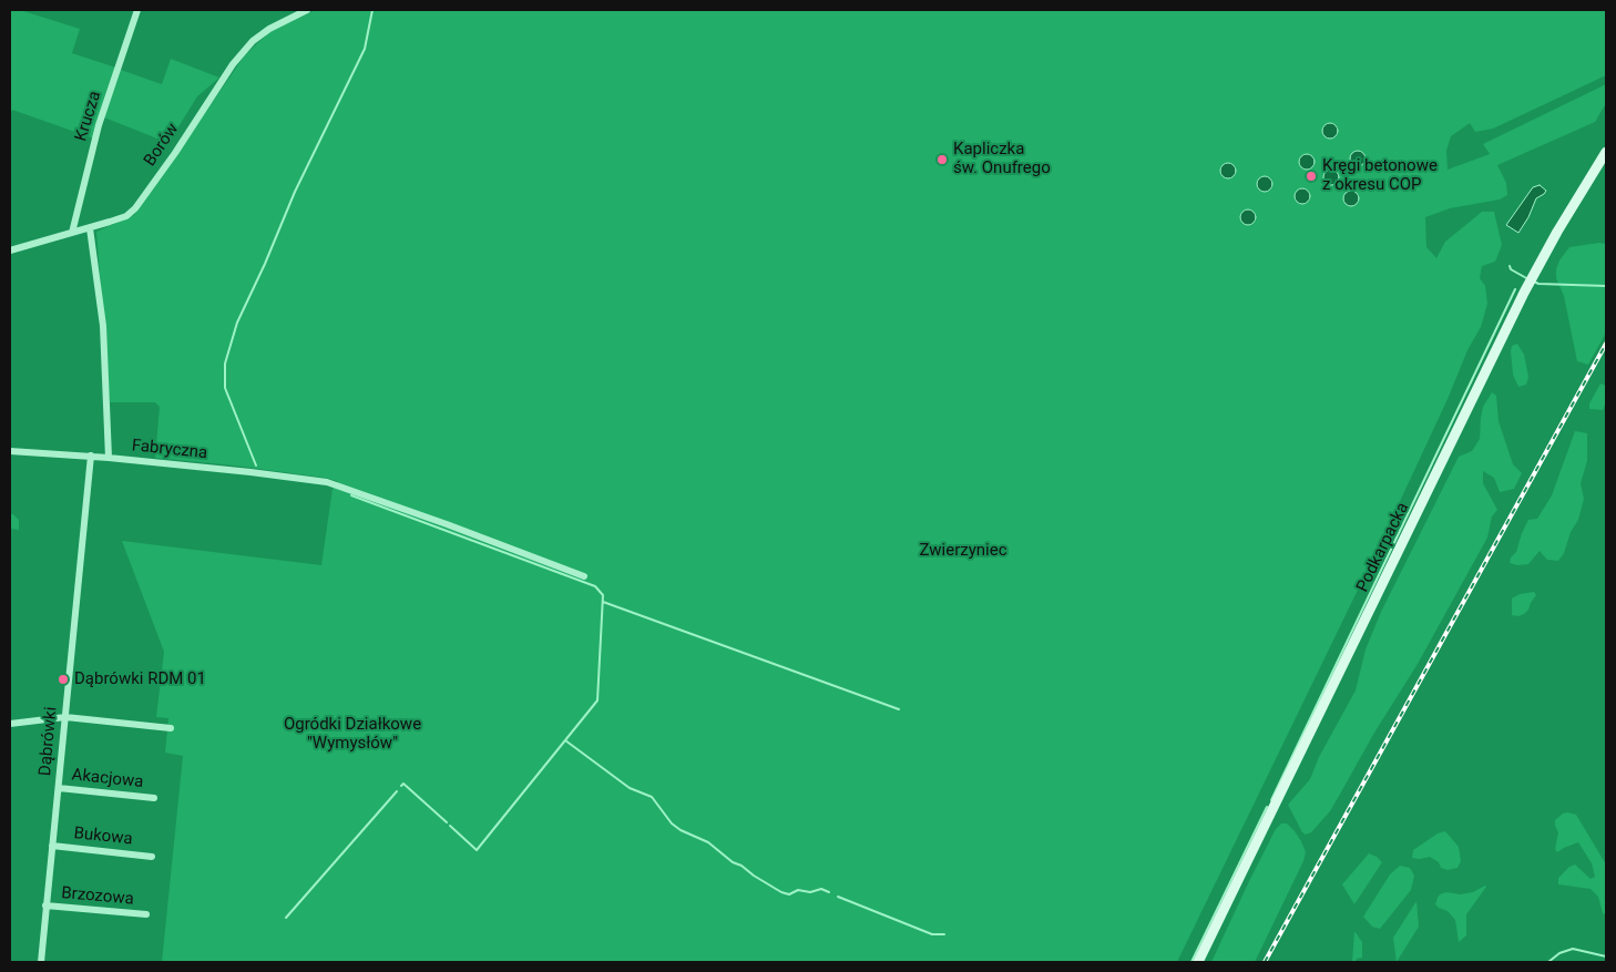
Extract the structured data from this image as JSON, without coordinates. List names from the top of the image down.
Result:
{
  "streets": {
    "main road": ["Podkarpacka"],
    "street": [
      "Krucza",
      "Borów",
      "Fabryczna",
      "Dąbrówki",
      "Akacjowa",
      "Bukowa",
      "Brzozowa"
    ]
  },
  "crossings": [
    ["Krucza", "Borów"],
    ["Fabryczna", "Dąbrówki"],
    ["Dąbrówki", "Akacjowa"],
    ["Dąbrówki", "Bukowa"],
    ["Dąbrówki", "Brzozowa"]
  ],
  "parks": ["Zwierzyniec", "Ogródki Działkowe \"Wymysłów\""],
  "places": ["Kapliczka św. Onufrego", "Kręgi betonowe z okresu COP", "Dąbrówki RDM 01"]
}
